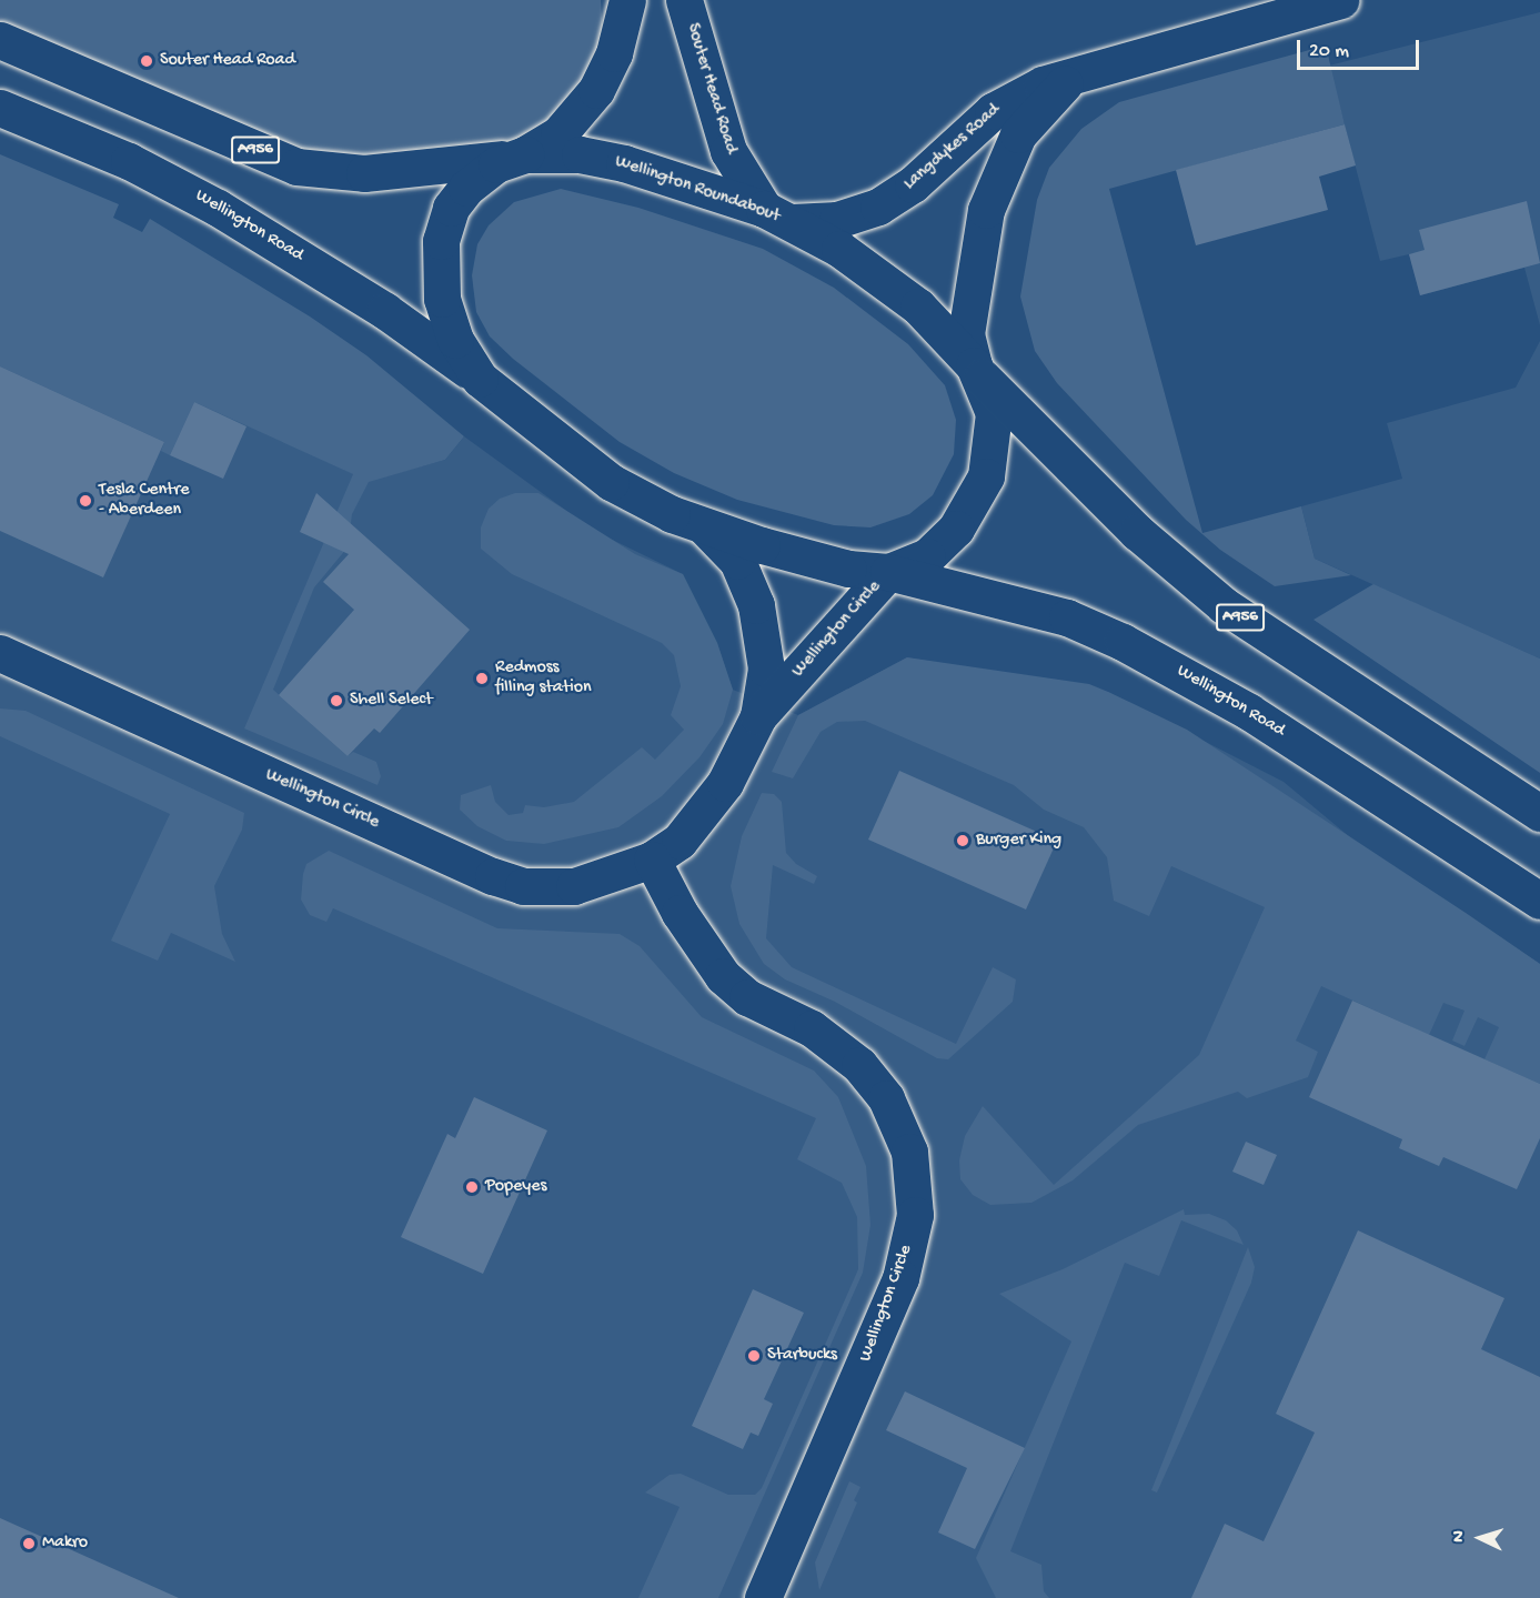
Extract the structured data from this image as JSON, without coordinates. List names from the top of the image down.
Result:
{
  "streets": {
    "main road": [
      "Souter Head Road",
      "Langdykes Road",
      "A956",
      "Wellington Roundabout",
      "Wellington Road",
      "Wellington Circle"
    ]
  },
  "crossings": [
    ["Souter Head Road", "Langdykes Road"],
    ["Souter Head Road", "Wellington Roundabout"],
    ["Langdykes Road", "A956"],
    ["Langdykes Road", "Wellington Roundabout"],
    ["A956", "Wellington Roundabout"],
    ["Wellington Roundabout", "Wellington Road"],
    ["Wellington Roundabout", "Wellington Circle"],
    ["Wellington Road", "Wellington Circle"]
  ],
  "places": [
    "Souter Head Road",
    "Tesla Centre - Aberdeen",
    "Redmoss filling station",
    "Shell Select",
    "Burger King",
    "Popeyes",
    "Starbucks",
    "Makro"
  ],
  "scale_bar": "20 m",
  "north": "left"
}
